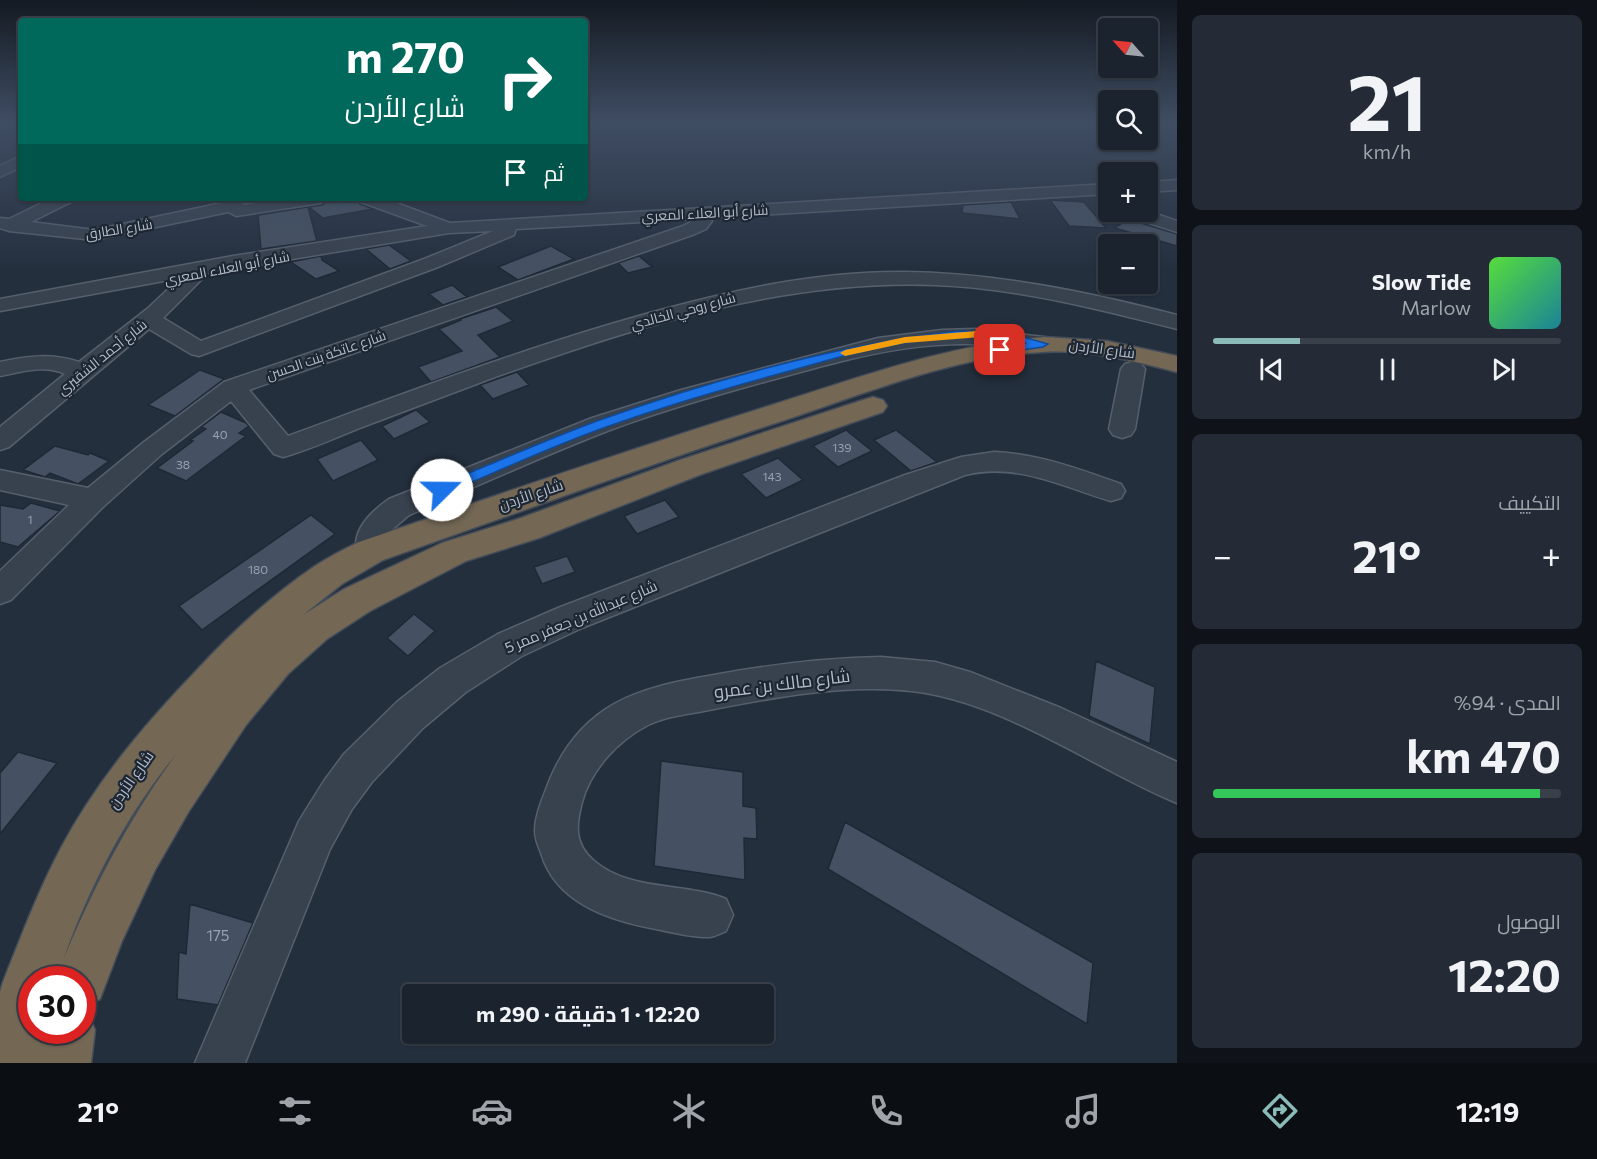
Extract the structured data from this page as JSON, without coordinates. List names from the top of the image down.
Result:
{
  "streets": {
    "highway": ["شارع الأردن"],
    "street": [
      "شارع أبو العلاء المعري",
      "شارع الطارق",
      "شارع روحي الخالدي",
      "شارع عاتكة بنت الحسن",
      "شارع أحمد الشقيري",
      "شارع عبدالله بن جعفر ممر 5",
      "شارع مالك بن عمرو"
    ]
  },
  "crossings": [
    ["شارع أبو العلاء المعري", "شارع عاتكة بنت الحسن"],
    ["شارع أبو العلاء المعري", "شارع أحمد الشقيري"],
    ["شارع روحي الخالدي", "شارع عاتكة بنت الحسن"]
  ],
  "house_numbers": [
    "40",
    "139",
    "38",
    "143",
    "1",
    "180",
    "175"
  ],
  "north": "top left",
  "page": {
    "tile": [
      ["21", "km/h"],
      "التكييف",
      ["المدى · 94%", "470 km"],
      ["الوصول", "12:20"]
    ],
    "map_buttons": ["+", "−"],
    "turn": ["270 m", "شارع الأردن"],
    "then": "ثم",
    "song": ["Slow Tide", "Marlow"],
    "heat": ["−", "21°", "+"],
    "limit": "30",
    "trip": "12:20 · 1 دقيقة · 290 m",
    "tabs": ["12:19", "21°"]
  }
}
